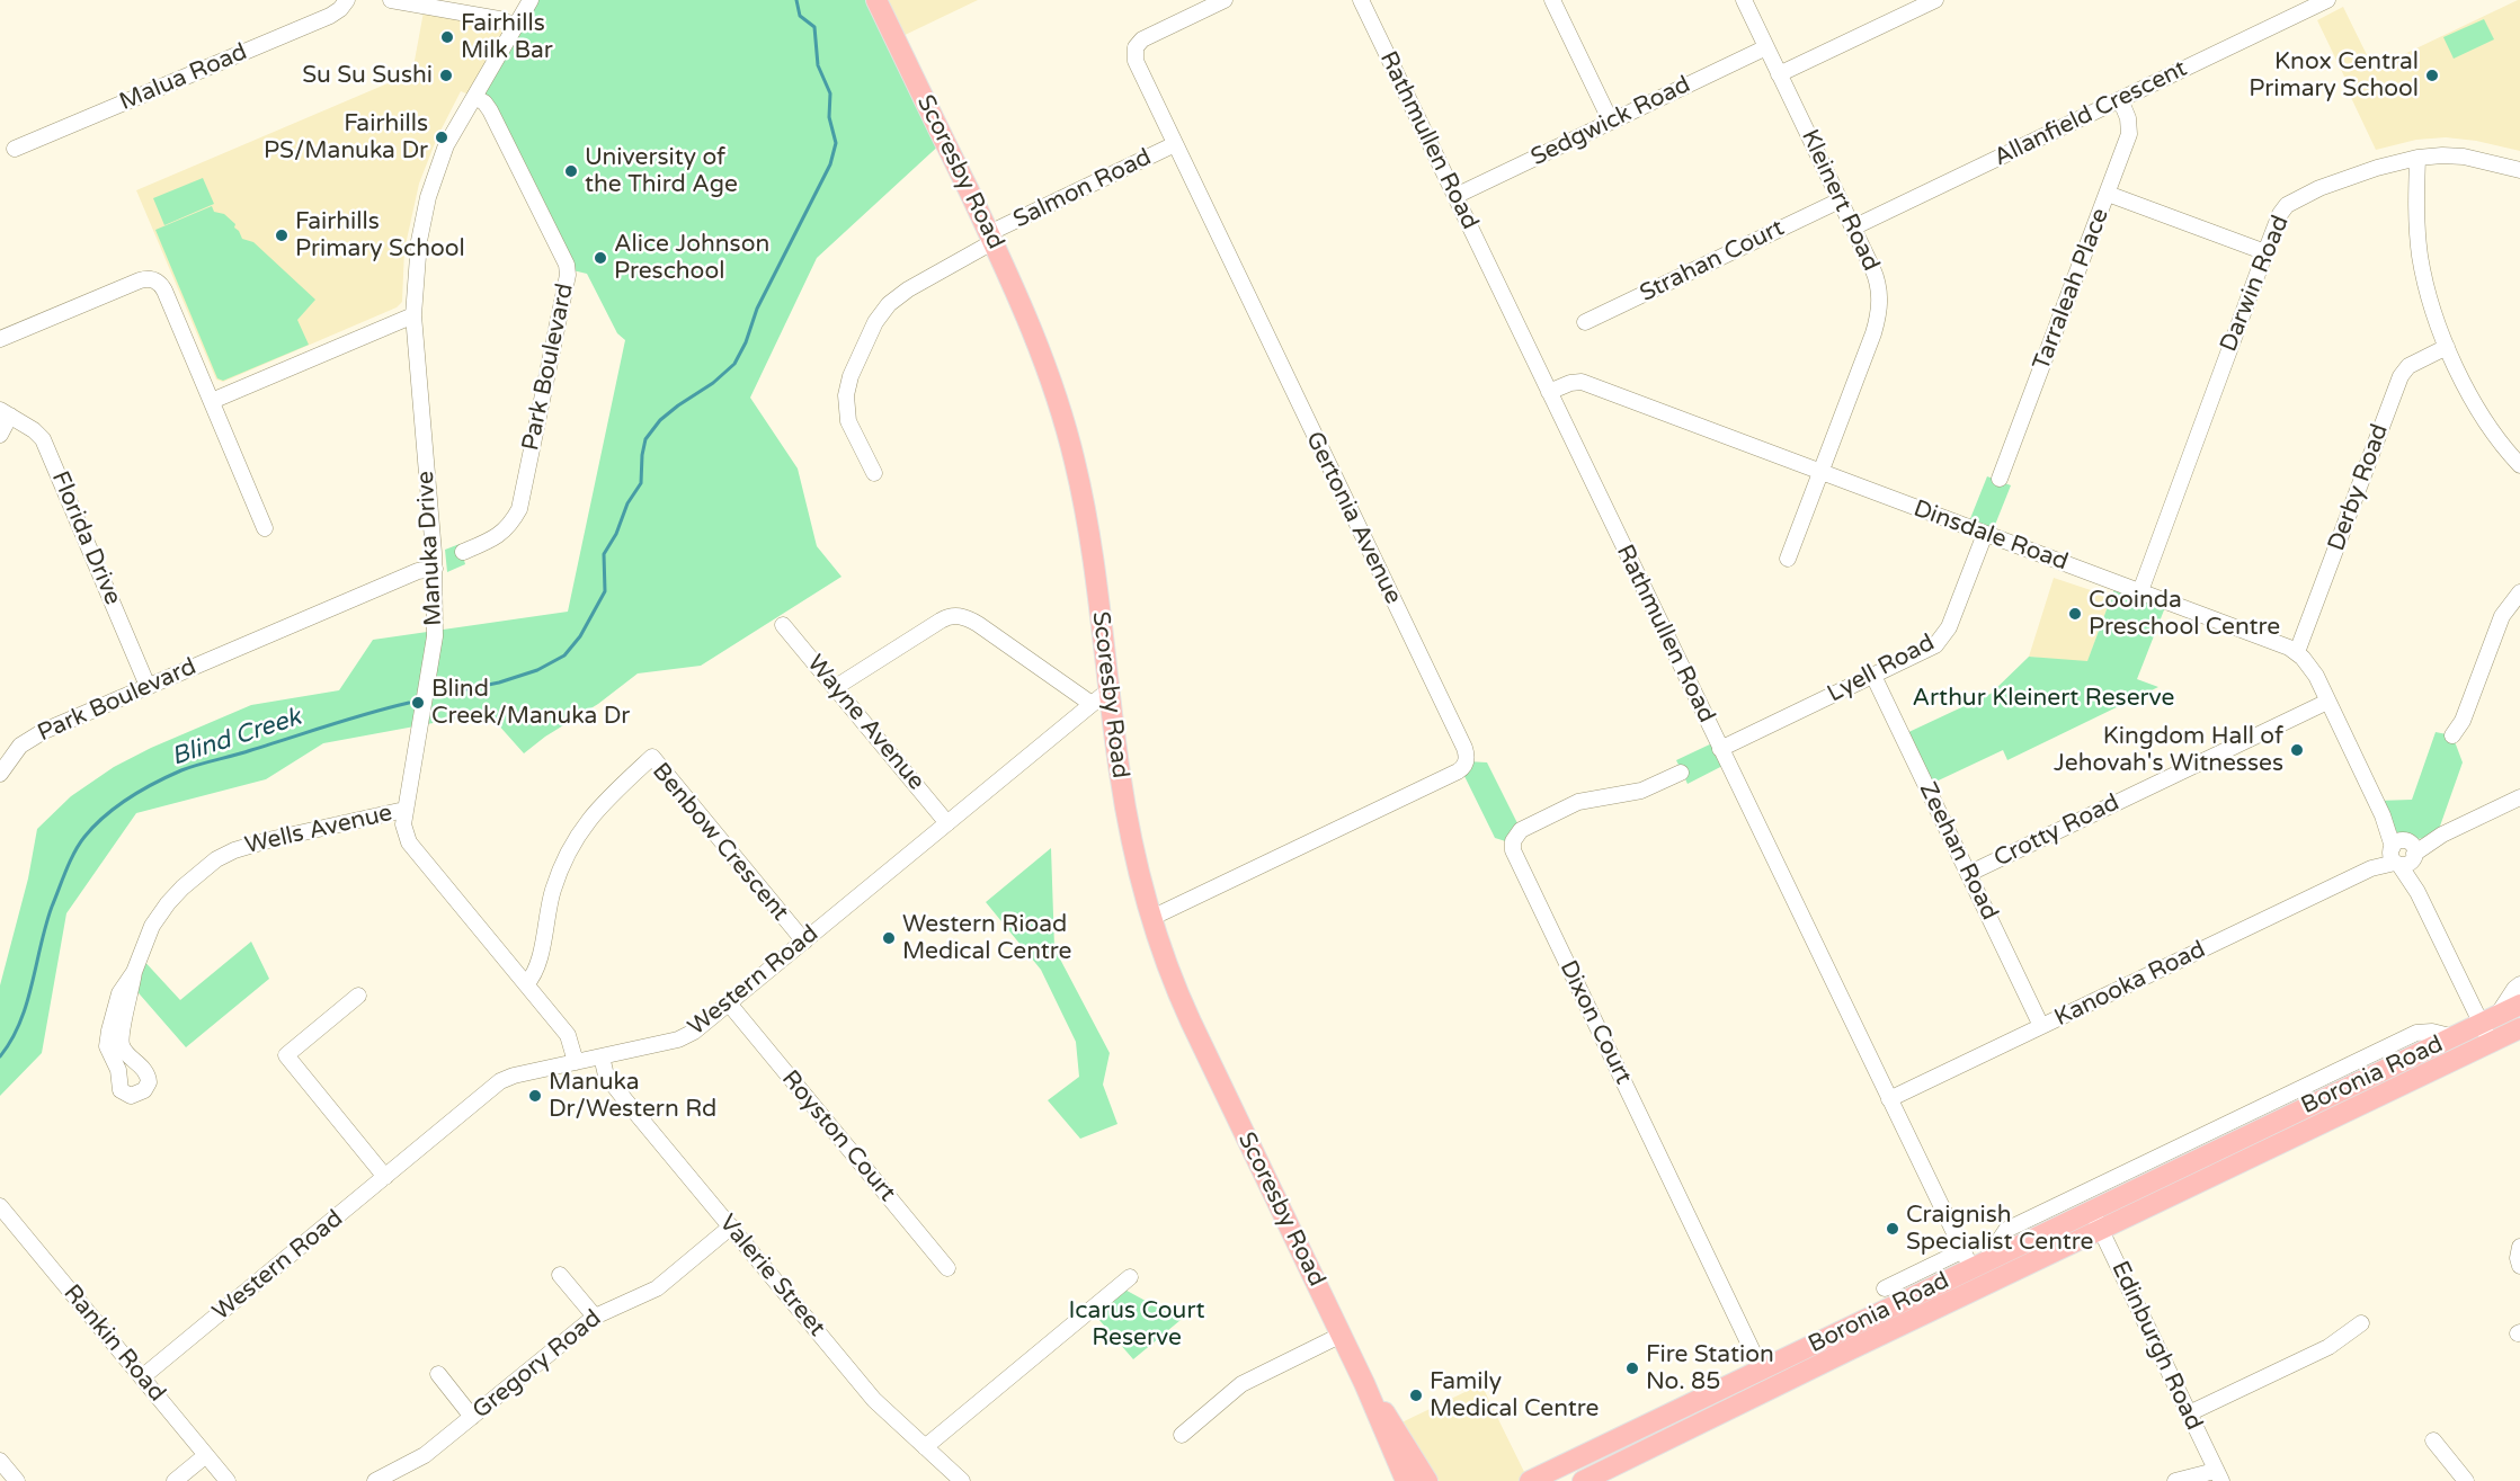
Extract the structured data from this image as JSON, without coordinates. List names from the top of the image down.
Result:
{
  "streets": {
    "main road": ["Scoresby Road", "Boronia Road"],
    "street": [
      "Malua Road",
      "Allanfield Crescent",
      "Sedgwick Road",
      "Rathmullen Road",
      "Salmon Road",
      "Kleinert Road",
      "Strahan Court",
      "Darwin Road",
      "Tarraleah Place",
      "Park Boulevard",
      "Derby Road",
      "Gertonia Avenue",
      "Dinsdale Road",
      "Florida Drive",
      "Manuka Drive",
      "Lyell Road",
      "Wayne Avenue",
      "Wells Avenue",
      "Crotty Road",
      "Benbow Crescent",
      "Zeehan Road",
      "Western Road",
      "Kanooka Road",
      "Dixon Court",
      "Royston Court",
      "Valerie Street",
      "Rankin Road",
      "Edinburgh Road",
      "Gregory Road"
    ]
  },
  "crossings": [
    ["Allanfield Crescent", "Kleinert Road"],
    ["Allanfield Crescent", "Tarraleah Place"],
    ["Sedgwick Road", "Rathmullen Road"],
    ["Sedgwick Road", "Kleinert Road"],
    ["Rathmullen Road", "Dinsdale Road"],
    ["Rathmullen Road", "Lyell Road"],
    ["Rathmullen Road", "Kanooka Road"],
    ["Rathmullen Road", "Boronia Road"],
    ["Scoresby Road", "Salmon Road"],
    ["Scoresby Road", "Gertonia Avenue"],
    ["Scoresby Road", "Western Road"],
    ["Salmon Road", "Gertonia Avenue"],
    ["Kleinert Road", "Strahan Court"],
    ["Kleinert Road", "Dinsdale Road"],
    ["Darwin Road", "Dinsdale Road"],
    ["Park Boulevard", "Florida Drive"],
    ["Park Boulevard", "Manuka Drive"],
    ["Derby Road", "Dinsdale Road"],
    ["Dinsdale Road", "Lyell Road"],
    ["Manuka Drive", "Wells Avenue"],
    ["Manuka Drive", "Benbow Crescent"],
    ["Manuka Drive", "Western Road"],
    ["Lyell Road", "Zeehan Road"],
    ["Wayne Avenue", "Western Road"],
    ["Crotty Road", "Zeehan Road"],
    ["Benbow Crescent", "Western Road"],
    ["Zeehan Road", "Kanooka Road"],
    ["Western Road", "Royston Court"],
    ["Western Road", "Valerie Street"],
    ["Western Road", "Rankin Road"],
    ["Dixon Court", "Boronia Road"],
    ["Boronia Road", "Edinburgh Road"],
    ["Valerie Street", "Gregory Road"]
  ],
  "water": ["Blind Creek"],
  "parks": ["Arthur Kleinert Reserve", "Icarus Court Reserve"],
  "places": [
    "Fairhills Milk Bar",
    "Su Su Sushi",
    "Knox Central Primary School",
    "Fairhills PS/Manuka Dr",
    "University of the Third Age",
    "Fairhills Primary School",
    "Alice Johnson Preschool",
    "Cooinda Preschool Centre",
    "Blind Creek/Manuka Dr",
    "Kingdom Hall of Jehovah's Witnesses",
    "Western Rioad Medical Centre",
    "Manuka Dr/Western Rd",
    "Craignish Specialist Centre",
    "Fire Station No. 85",
    "Family Medical Centre"
  ]
}
